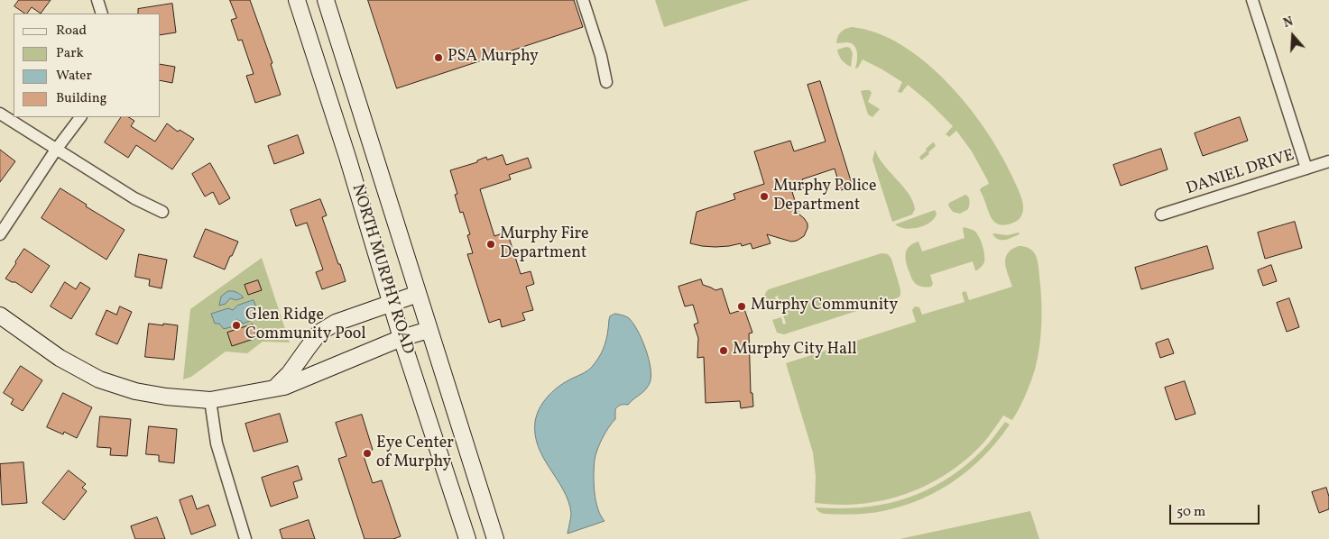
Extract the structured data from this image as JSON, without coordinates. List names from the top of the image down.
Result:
{
  "streets": {
    "main road": ["NORTH MURPHY ROAD"],
    "street": ["DANIEL DRIVE"]
  },
  "places": [
    "PSA Murphy",
    "Murphy Police Department",
    "Murphy Fire Department",
    "Murphy Community",
    "Glen Ridge Community Pool",
    "Murphy City Hall",
    "Eye Center of Murphy"
  ],
  "legend": [
    "Road",
    "Park",
    "Water",
    "Building"
  ],
  "scale_bar": "50 m",
  "north": "top"
}
